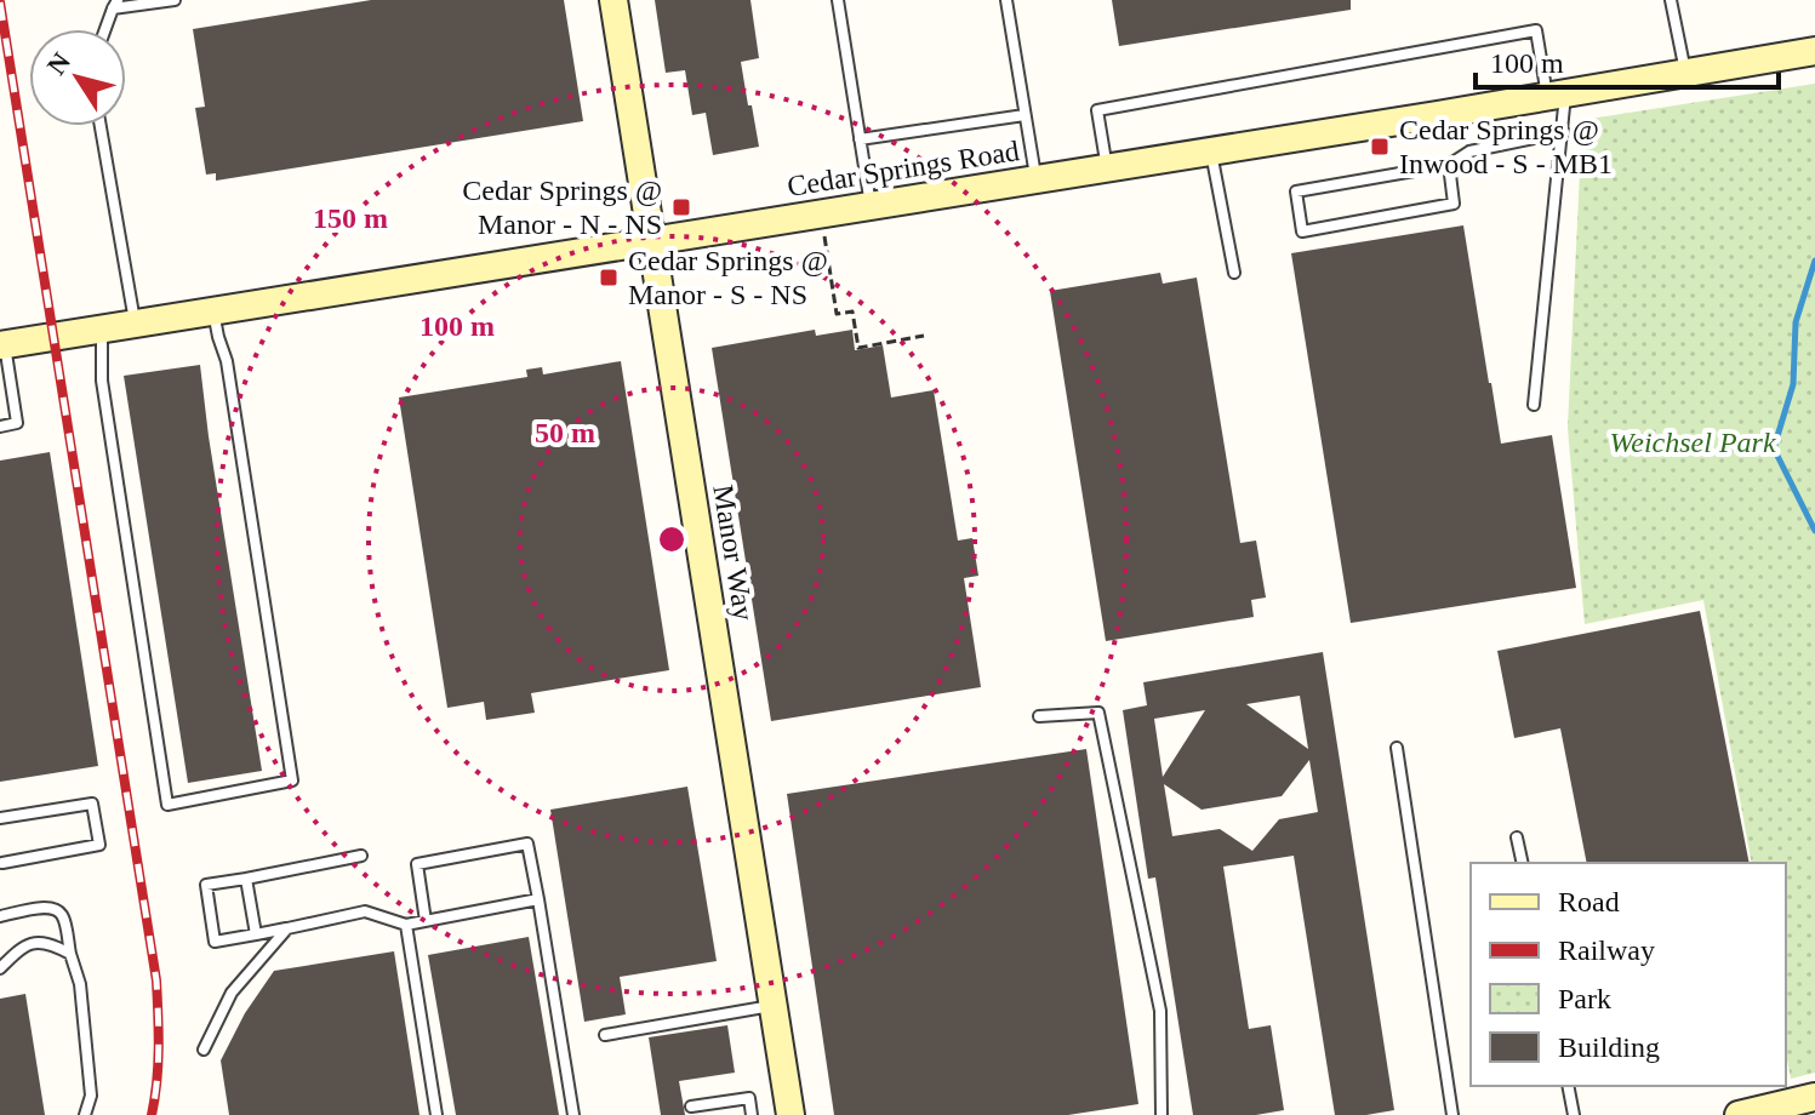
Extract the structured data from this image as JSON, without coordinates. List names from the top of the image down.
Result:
{
  "streets": {
    "main road": ["Cedar Springs Road", "Manor Way"]
  },
  "crossings": [
    ["Cedar Springs Road", "Manor Way"]
  ],
  "parks": ["Weichsel Park"],
  "places": {
    "transit": ["Cedar Springs @ Inwood - S - MB1", "Cedar Springs @ Manor - N - NS", "Cedar Springs @ Manor - S - NS"]
  },
  "legend": [
    "Road",
    "Railway",
    "Park",
    "Building"
  ],
  "scale_bar": "100 m",
  "north": "top left",
  "rings": ["150 m", "100 m", "50 m"]
}
